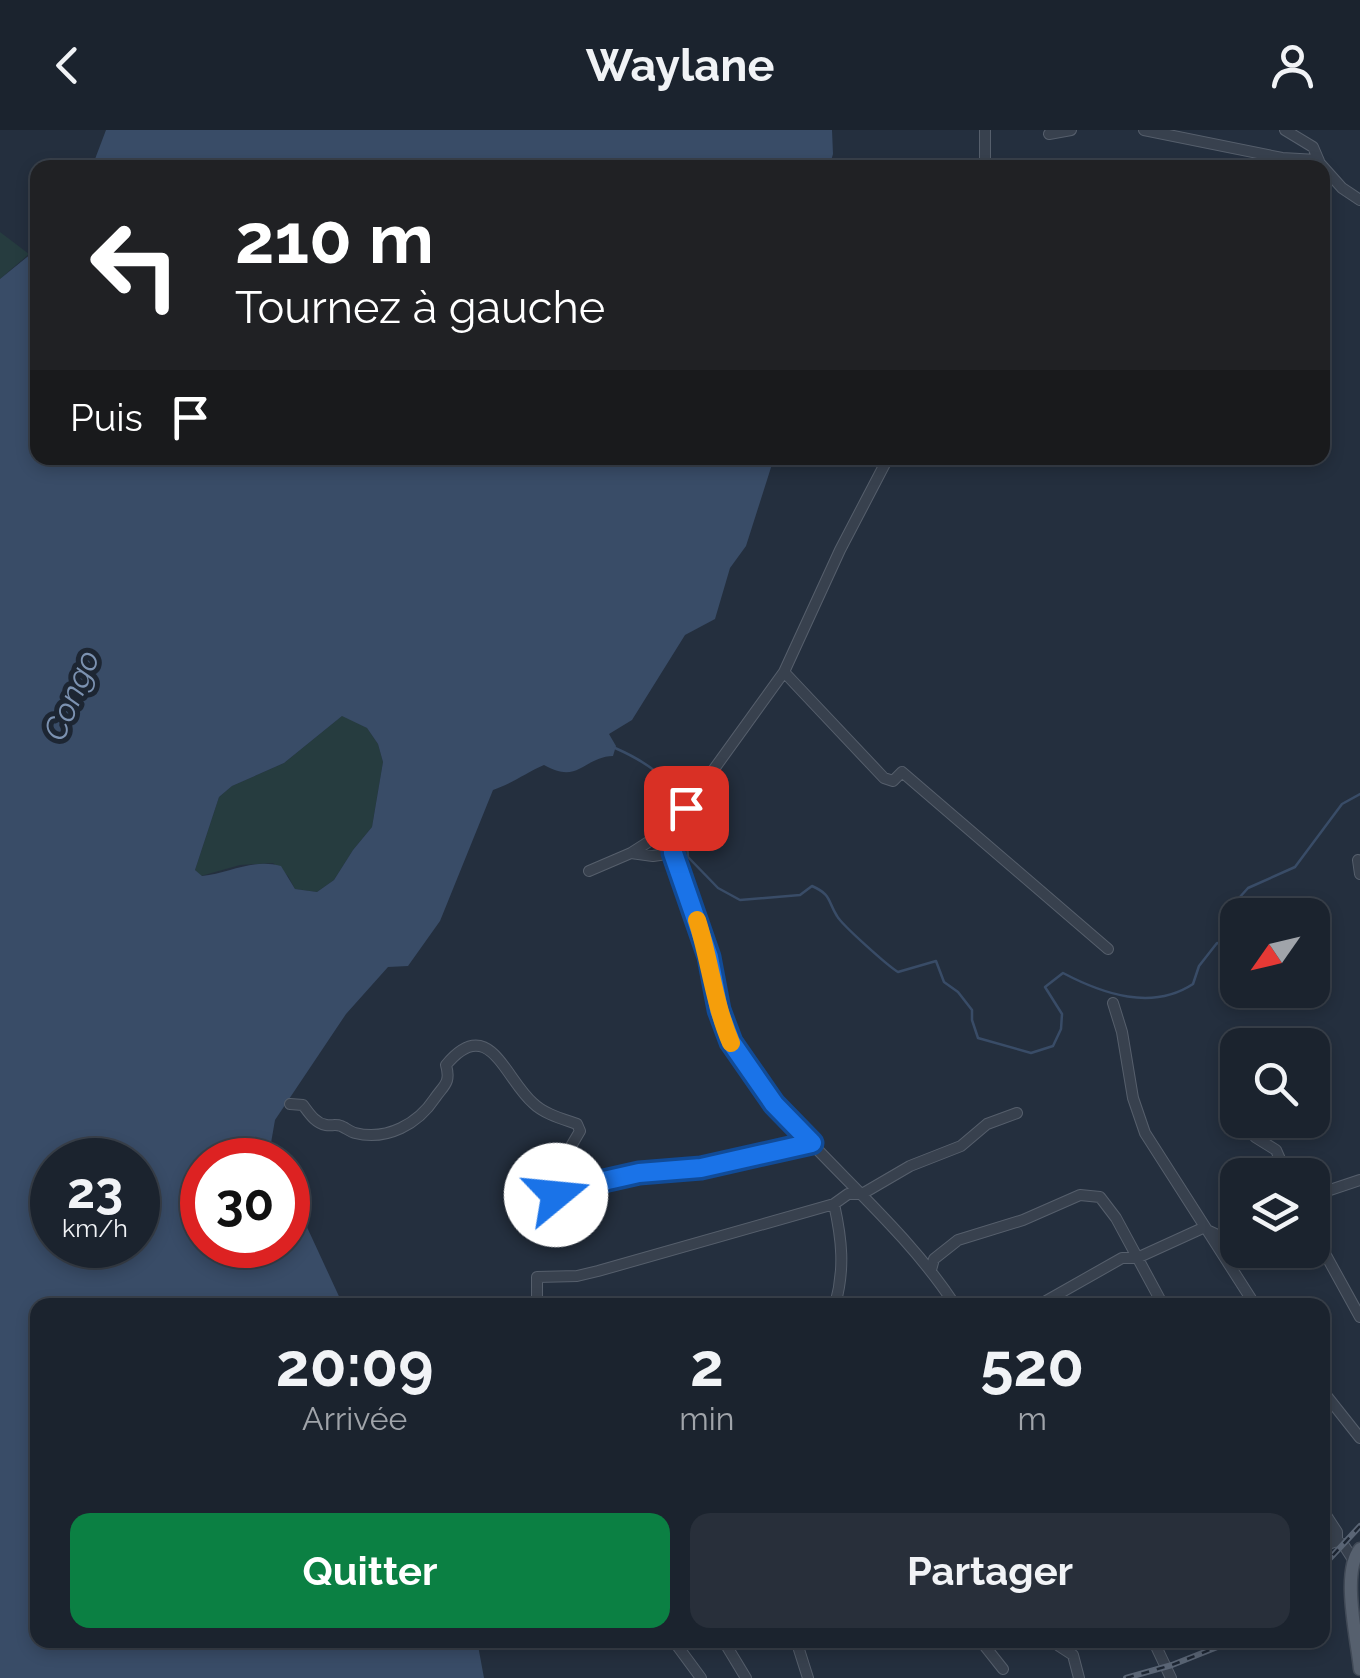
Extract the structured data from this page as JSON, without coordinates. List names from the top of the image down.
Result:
{
  "water": ["Congo"],
  "north": "bottom left",
  "page": {
    "header": "Waylane",
    "turn": ["210 m", "Tournez à gauche"],
    "then": "Puis",
    "speed": "23 km/h",
    "limit": "30",
    "eta": [
      "20:09",
      "Arrivée",
      "2",
      "min",
      "520",
      "m"
    ],
    "buttons": ["Quitter", "Partager"]
  }
}
